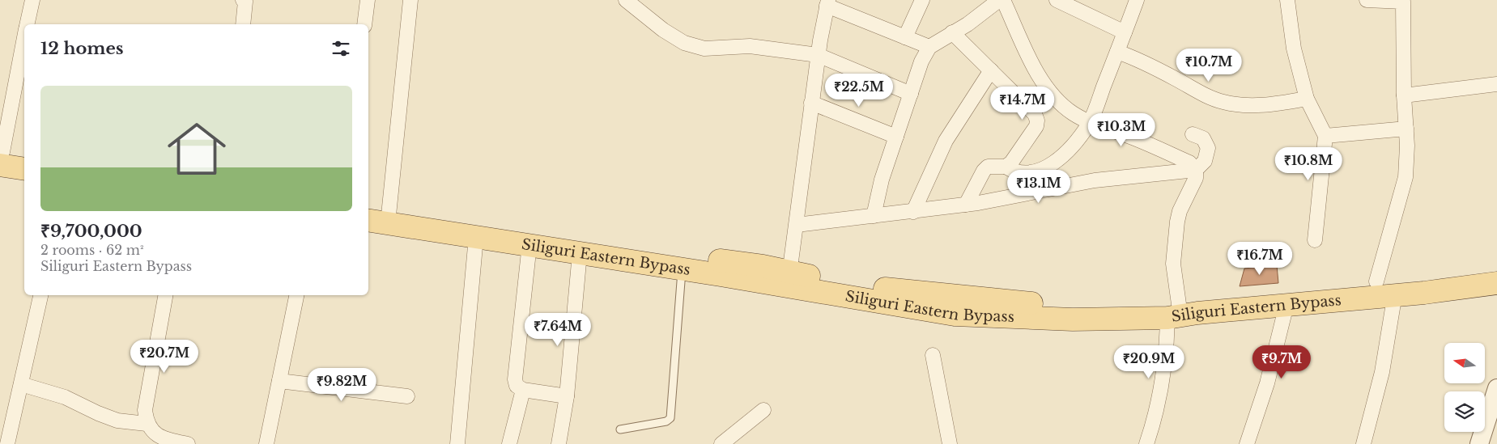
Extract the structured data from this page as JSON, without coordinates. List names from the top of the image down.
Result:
{
  "streets": {
    "main road": ["Siliguri Eastern Bypass"]
  },
  "north": "left",
  "page": {
    "heading": "12 homes",
    "price": [
      "₹10.7M",
      "₹22.5M",
      "₹14.7M",
      "₹10.3M",
      "₹10.8M",
      "₹13.1M",
      "₹16.7M",
      "₹7.64M",
      "₹20.7M",
      "₹20.9M",
      "₹9.7M",
      "₹9.82M"
    ],
    "list": [
      {
        "name": "₹9,700,000",
        "note": "2 rooms · 62 m² · Siliguri Eastern Bypass"
      }
    ]
  }
}
